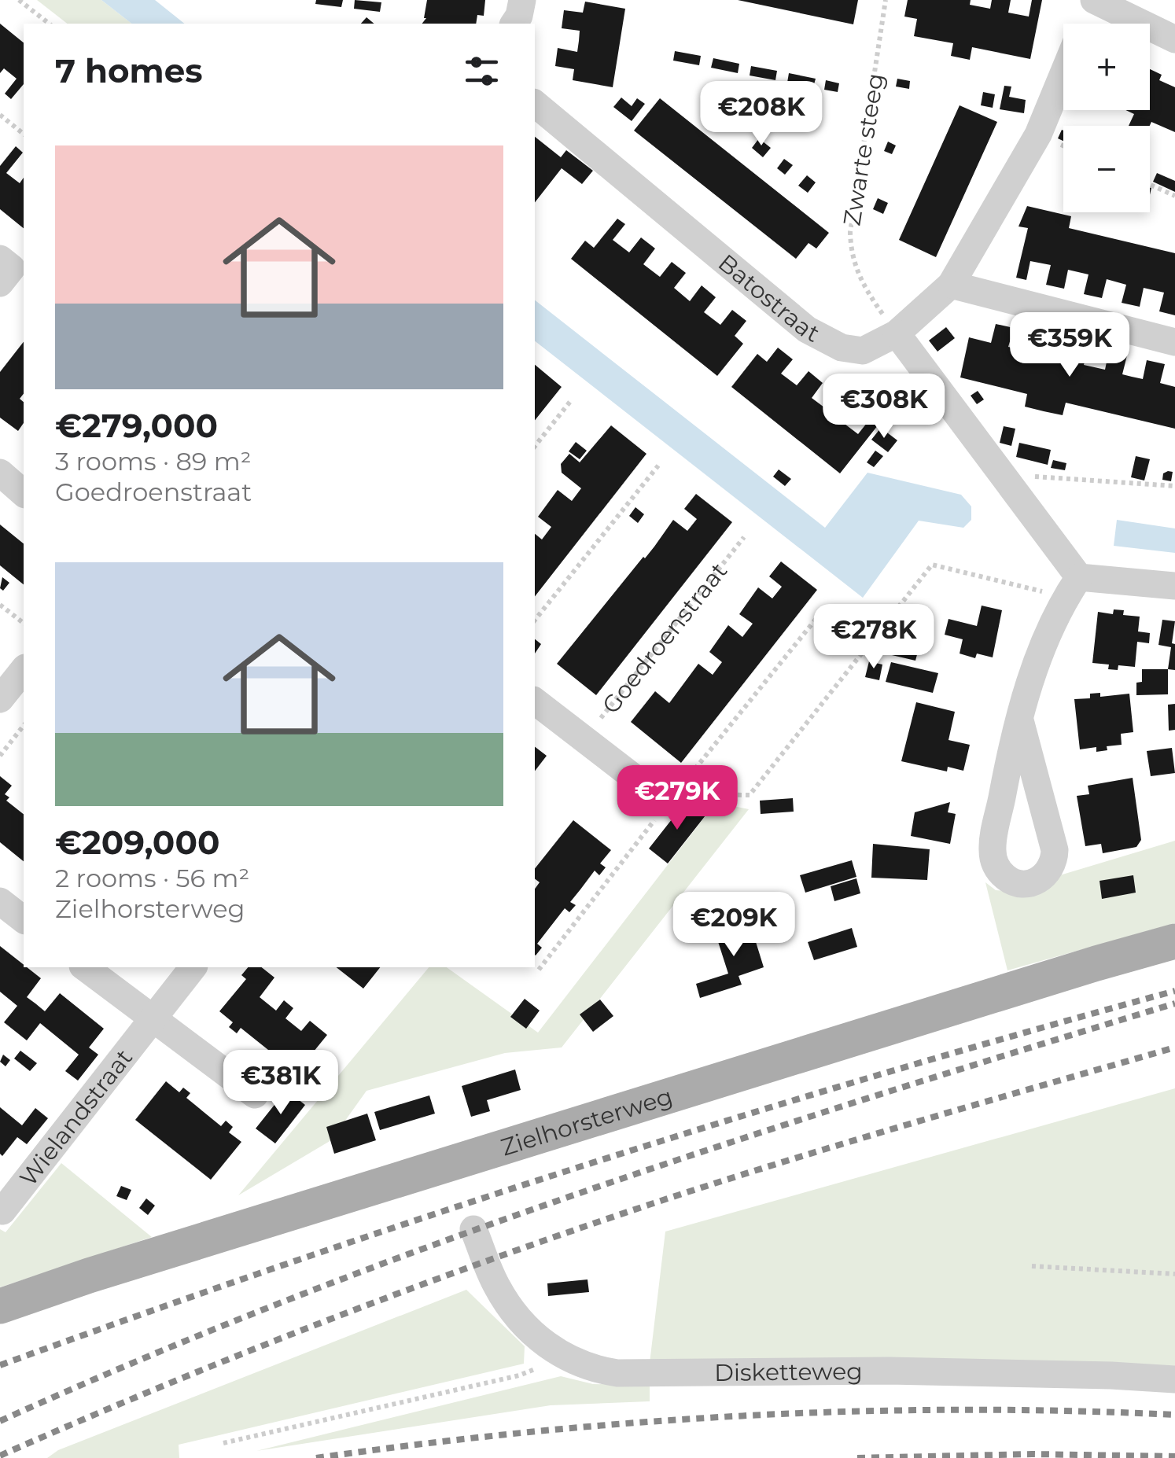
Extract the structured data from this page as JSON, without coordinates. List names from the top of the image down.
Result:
{
  "streets": {
    "main road": ["Zielhorsterweg"],
    "street": ["Batostraat", "Wielandstraat", "Disketteweg"],
    "path": ["Zwarte steeg", "Goedroenstraat"]
  },
  "crossings": [
    ["Zwarte steeg", "Batostraat"]
  ],
  "page": {
    "map_buttons": ["+", "−"],
    "heading": "7 homes",
    "price": [
      "€208K",
      "€359K",
      "€308K",
      "€278K",
      "€279K",
      "€209K",
      "€381K"
    ],
    "list": [
      {
        "name": "€279,000",
        "note": "3 rooms · 89 m² · Goedroenstraat"
      },
      {
        "name": "€209,000",
        "note": "2 rooms · 56 m² · Zielhorsterweg"
      }
    ]
  }
}
